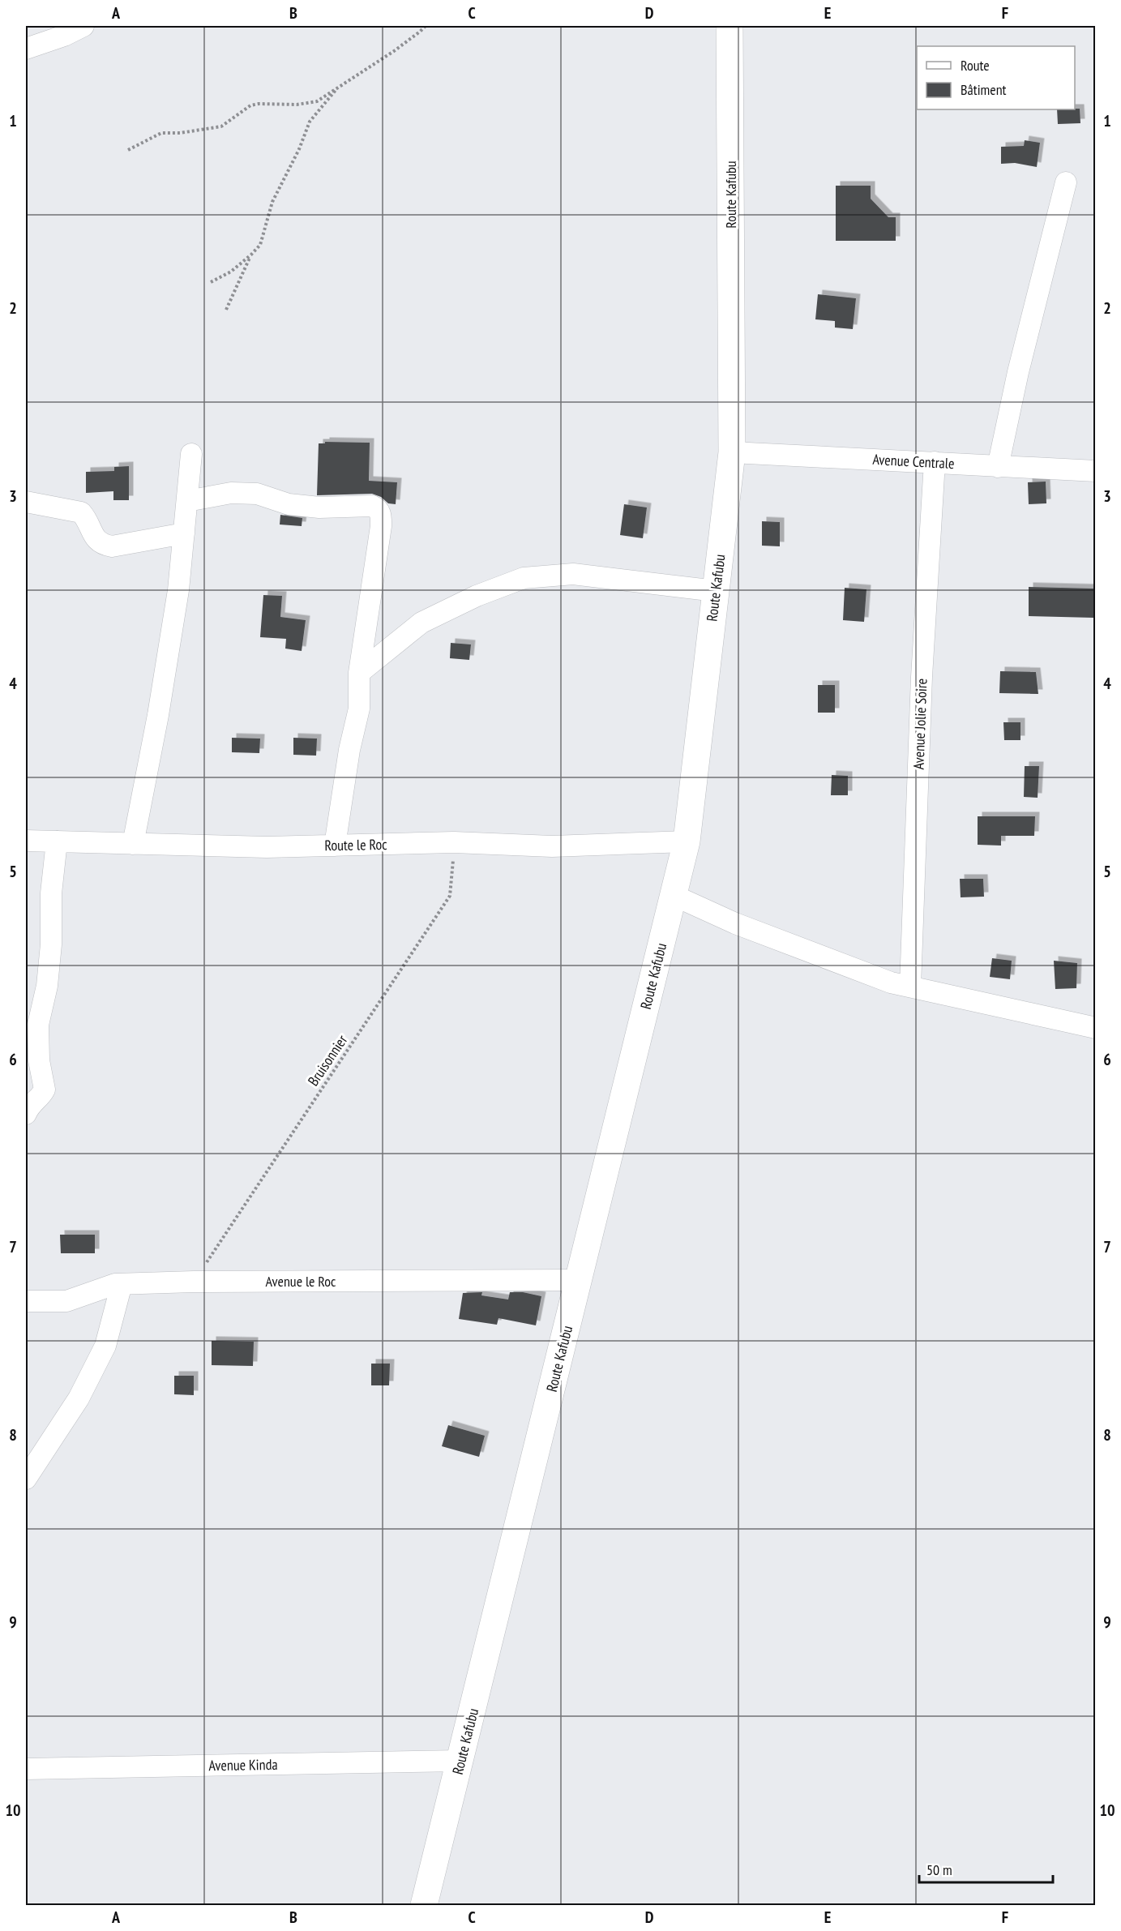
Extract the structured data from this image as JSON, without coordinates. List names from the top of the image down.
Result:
{
  "streets": {
    "main road": ["Route Kafubu"],
    "street": [
      "Avenue Centrale",
      "Avenue Jolie Soire",
      "Route le Roc",
      "Avenue le Roc",
      "Avenue Kinda"
    ],
    "path": ["Bruisonnier"]
  },
  "crossings": [
    ["Route Kafubu", "Avenue Centrale"],
    ["Route Kafubu", "Route le Roc"],
    ["Route Kafubu", "Avenue le Roc"],
    ["Route Kafubu", "Avenue Kinda"],
    ["Avenue Centrale", "Avenue Jolie Soire"],
    ["Route le Roc", "Bruisonnier"],
    ["Bruisonnier", "Avenue le Roc"]
  ],
  "legend": ["Route", "Bâtiment"],
  "scale_bar": "50 m",
  "grid": {
    "columns": [
      "A",
      "B",
      "C",
      "D",
      "E",
      "F"
    ],
    "rows": [
      "1",
      "2",
      "3",
      "4",
      "5",
      "6",
      "7",
      "8",
      "9",
      "10"
    ]
  }
}
